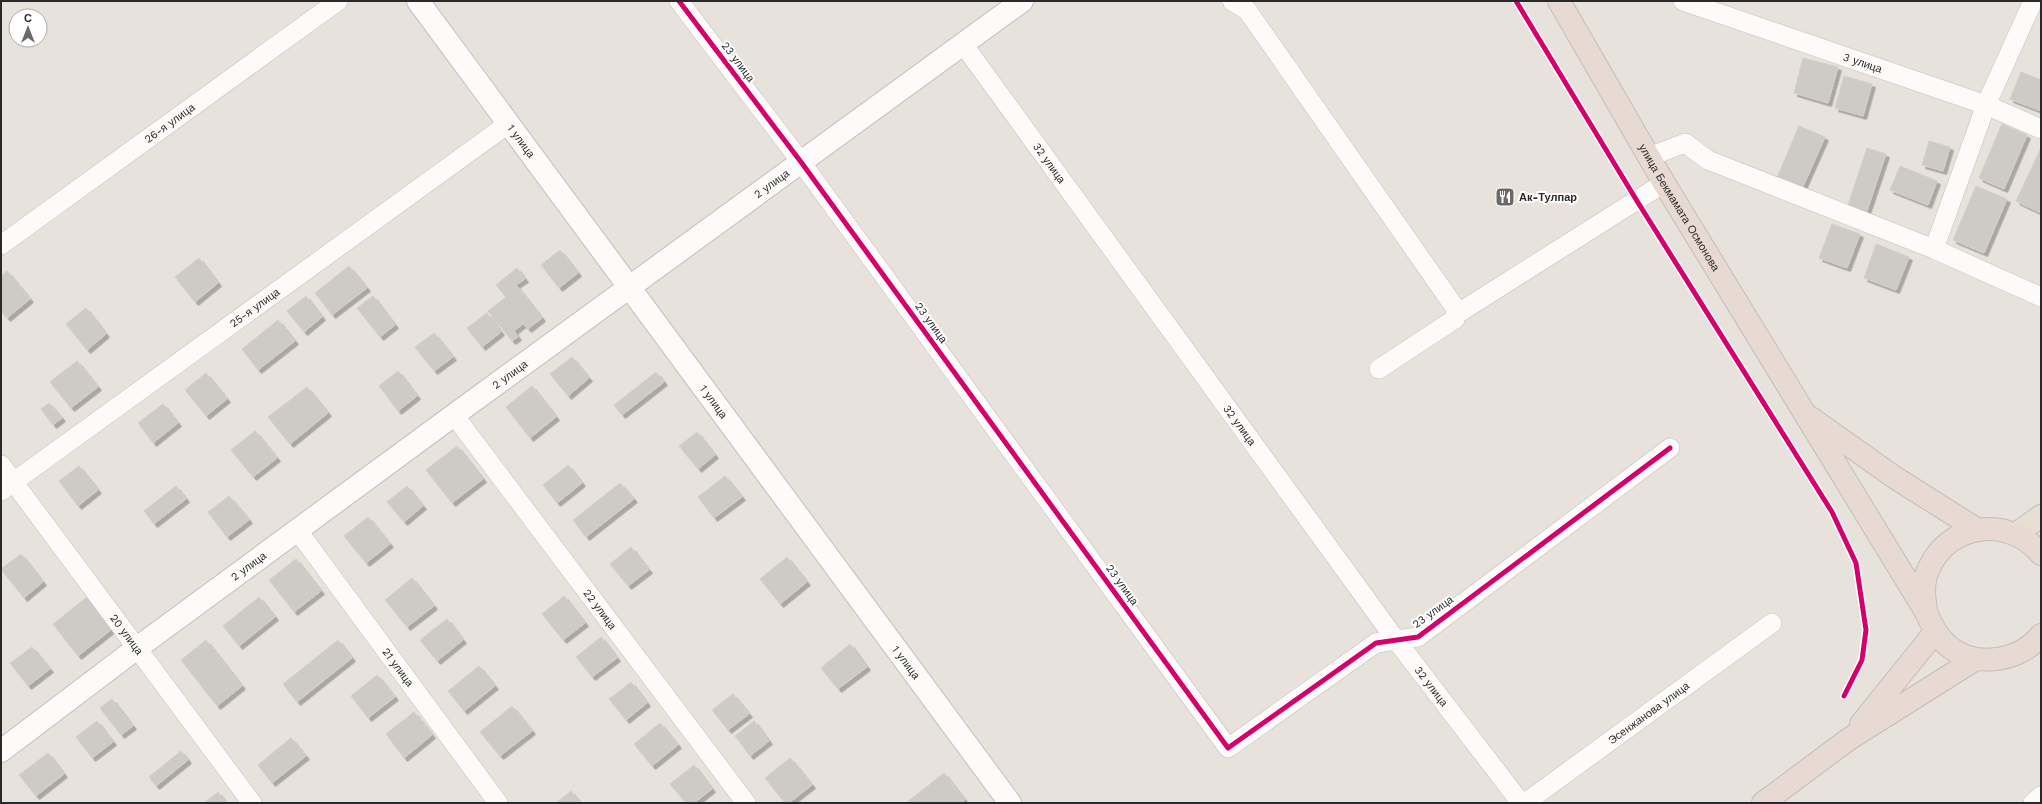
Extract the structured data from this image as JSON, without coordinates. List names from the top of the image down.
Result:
{
  "streets": {
    "highway": ["улица Бекмамата Осмонова"],
    "street": [
      "23 улица",
      "3 улица",
      "26-я улица",
      "1 улица",
      "32 улица",
      "2 улица",
      "25-я улица",
      "22 улица",
      "20 улица",
      "21 улица",
      "Эсенжанова улица"
    ]
  },
  "crossings": [
    ["23 улица", "32 улица"],
    ["23 улица", "2 улица"],
    ["1 улица", "2 улица"],
    ["1 улица", "25-я улица"],
    ["32 улица", "2 улица"],
    ["2 улица", "22 улица"],
    ["2 улица", "20 улица"],
    ["2 улица", "21 улица"],
    ["25-я улица", "20 улица"]
  ],
  "places": {
    "restaurant": ["Ак-Тулпар"]
  },
  "north": "top"
}
